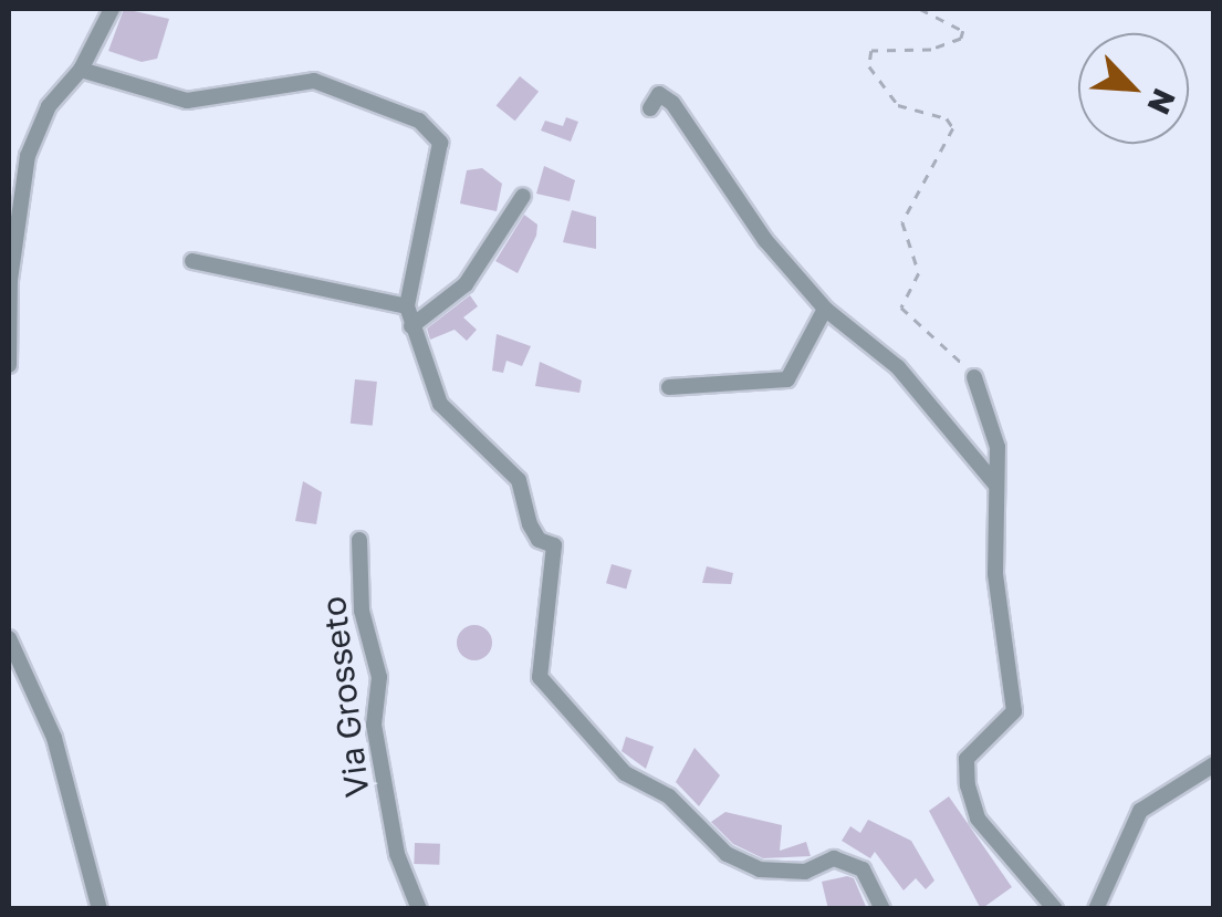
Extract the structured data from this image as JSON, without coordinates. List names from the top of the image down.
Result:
{
  "streets": {
    "street": ["Via Grosseto"]
  },
  "north": "bottom right"
}
